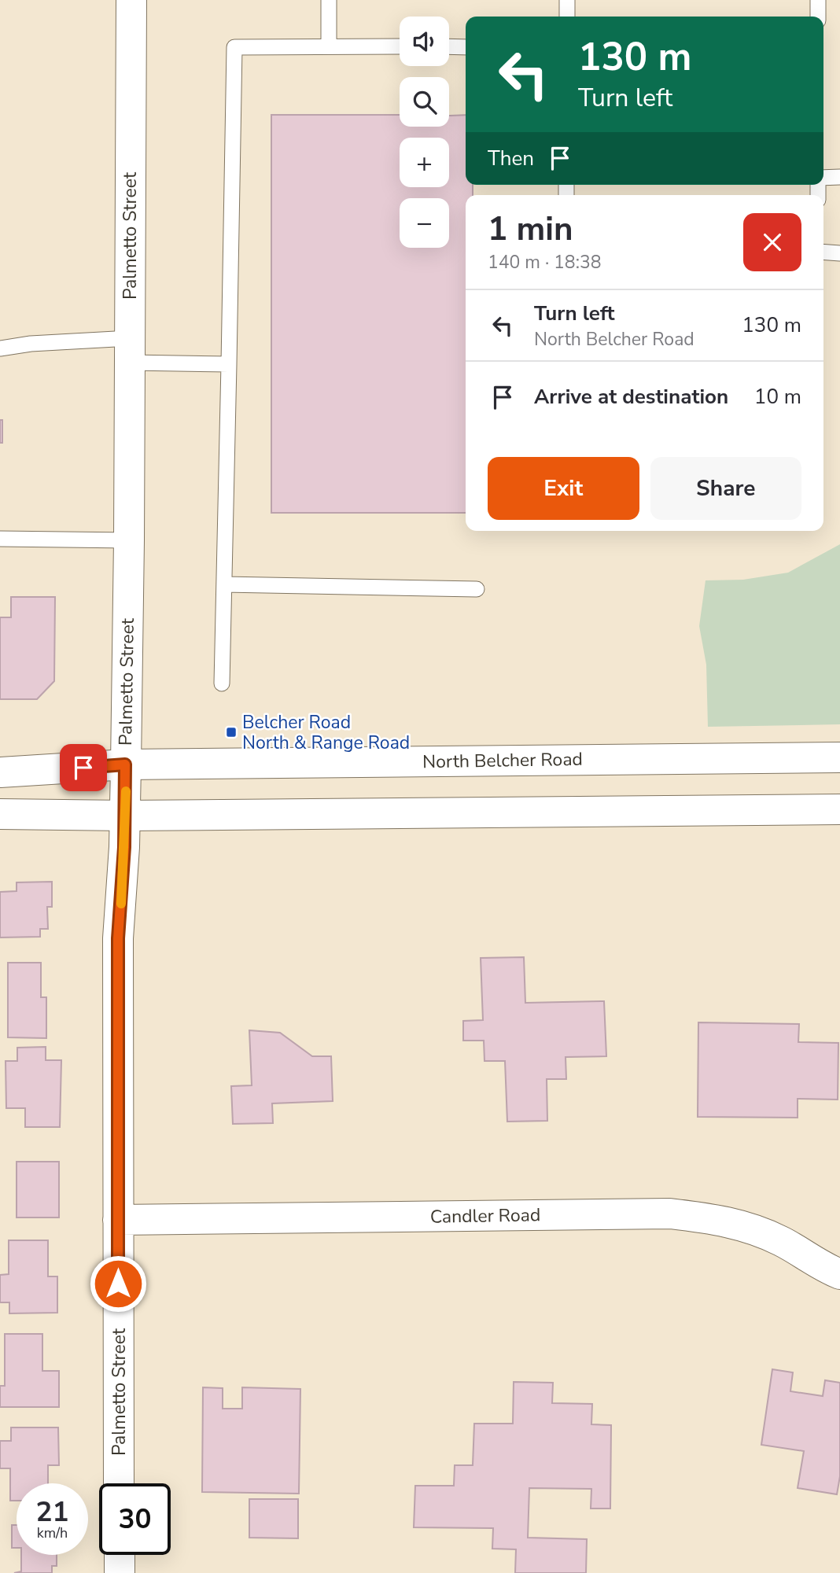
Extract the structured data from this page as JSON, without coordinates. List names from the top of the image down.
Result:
{
  "streets": {
    "street": ["Palmetto Street", "North Belcher Road", "Candler Road"]
  },
  "crossings": [
    ["Palmetto Street", "North Belcher Road"],
    ["Palmetto Street", "Candler Road"]
  ],
  "places": {
    "transit": ["Belcher Road North & Range Road"]
  },
  "page": {
    "map_buttons": ["+", "−"],
    "turn": ["130 m", "Turn left"],
    "then": "Then",
    "heading": ["1 min", "140 m · 18:38"],
    "list": [
      {
        "name": "Turn left",
        "note": "North Belcher Road",
        "value": "130 m"
      },
      {
        "name": "Arrive at destination",
        "value": "10 m"
      }
    ],
    "buttons": ["Exit", "Share"],
    "speed": "21 km/h",
    "limit": "30"
  }
}
